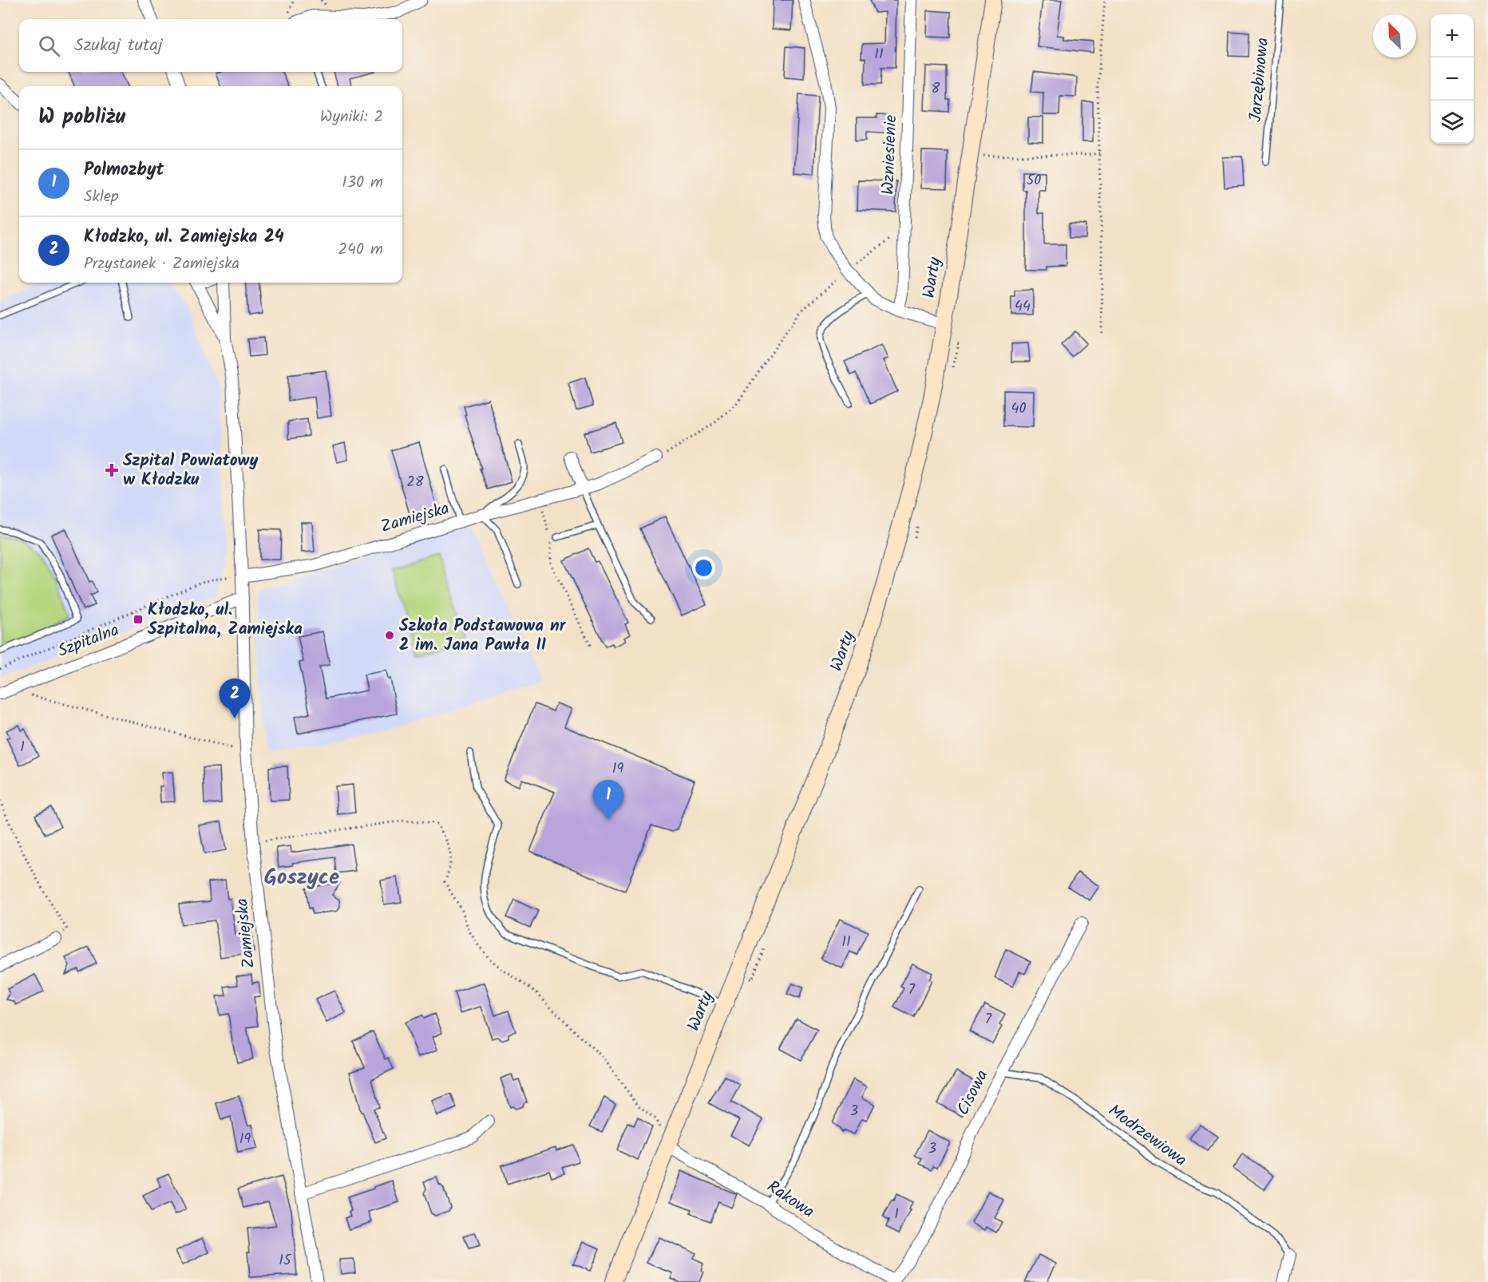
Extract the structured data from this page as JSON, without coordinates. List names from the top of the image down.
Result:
{
  "streets": {
    "main road": ["Warty"],
    "street": [
      "Wzniesienie",
      "Zamiejska",
      "Szpitalna",
      "Cisowa",
      "Rakowa"
    ],
    "lane": ["Jarzębinowa", "Modrzewiowa"]
  },
  "crossings": [
    ["Warty", "Rakowa"],
    ["Zamiejska", "Szpitalna"],
    ["Cisowa", "Modrzewiowa"],
    ["Cisowa", "Rakowa"]
  ],
  "districts": ["Goszyce"],
  "places": {
    "health": ["Szpital Powiatowy w Kłodzku"],
    "transit": ["Kłodzko, ul. Szpitalna, Zamiejska"],
    "other": ["Szkoła Podstawowa nr 2 im. Jana Pawła II"]
  },
  "house_numbers": [
    "11",
    "8",
    "50",
    "44",
    "40",
    "28",
    "1",
    "19",
    "11",
    "7",
    "7",
    "3",
    "19",
    "3",
    "1",
    "15"
  ],
  "north": "top left",
  "page": {
    "map_buttons": ["+", "−"],
    "search": "Szukaj tutaj",
    "heading": ["W pobliżu", "Wyniki: 2"],
    "list": [
      {
        "mark": "1",
        "name": "Polmozbyt",
        "note": "Sklep",
        "value": "130 m"
      },
      {
        "mark": "2",
        "name": "Kłodzko, ul. Zamiejska 24",
        "note": "Przystanek · Zamiejska",
        "value": "240 m"
      }
    ],
    "pins": ["2", "1"]
  }
}
